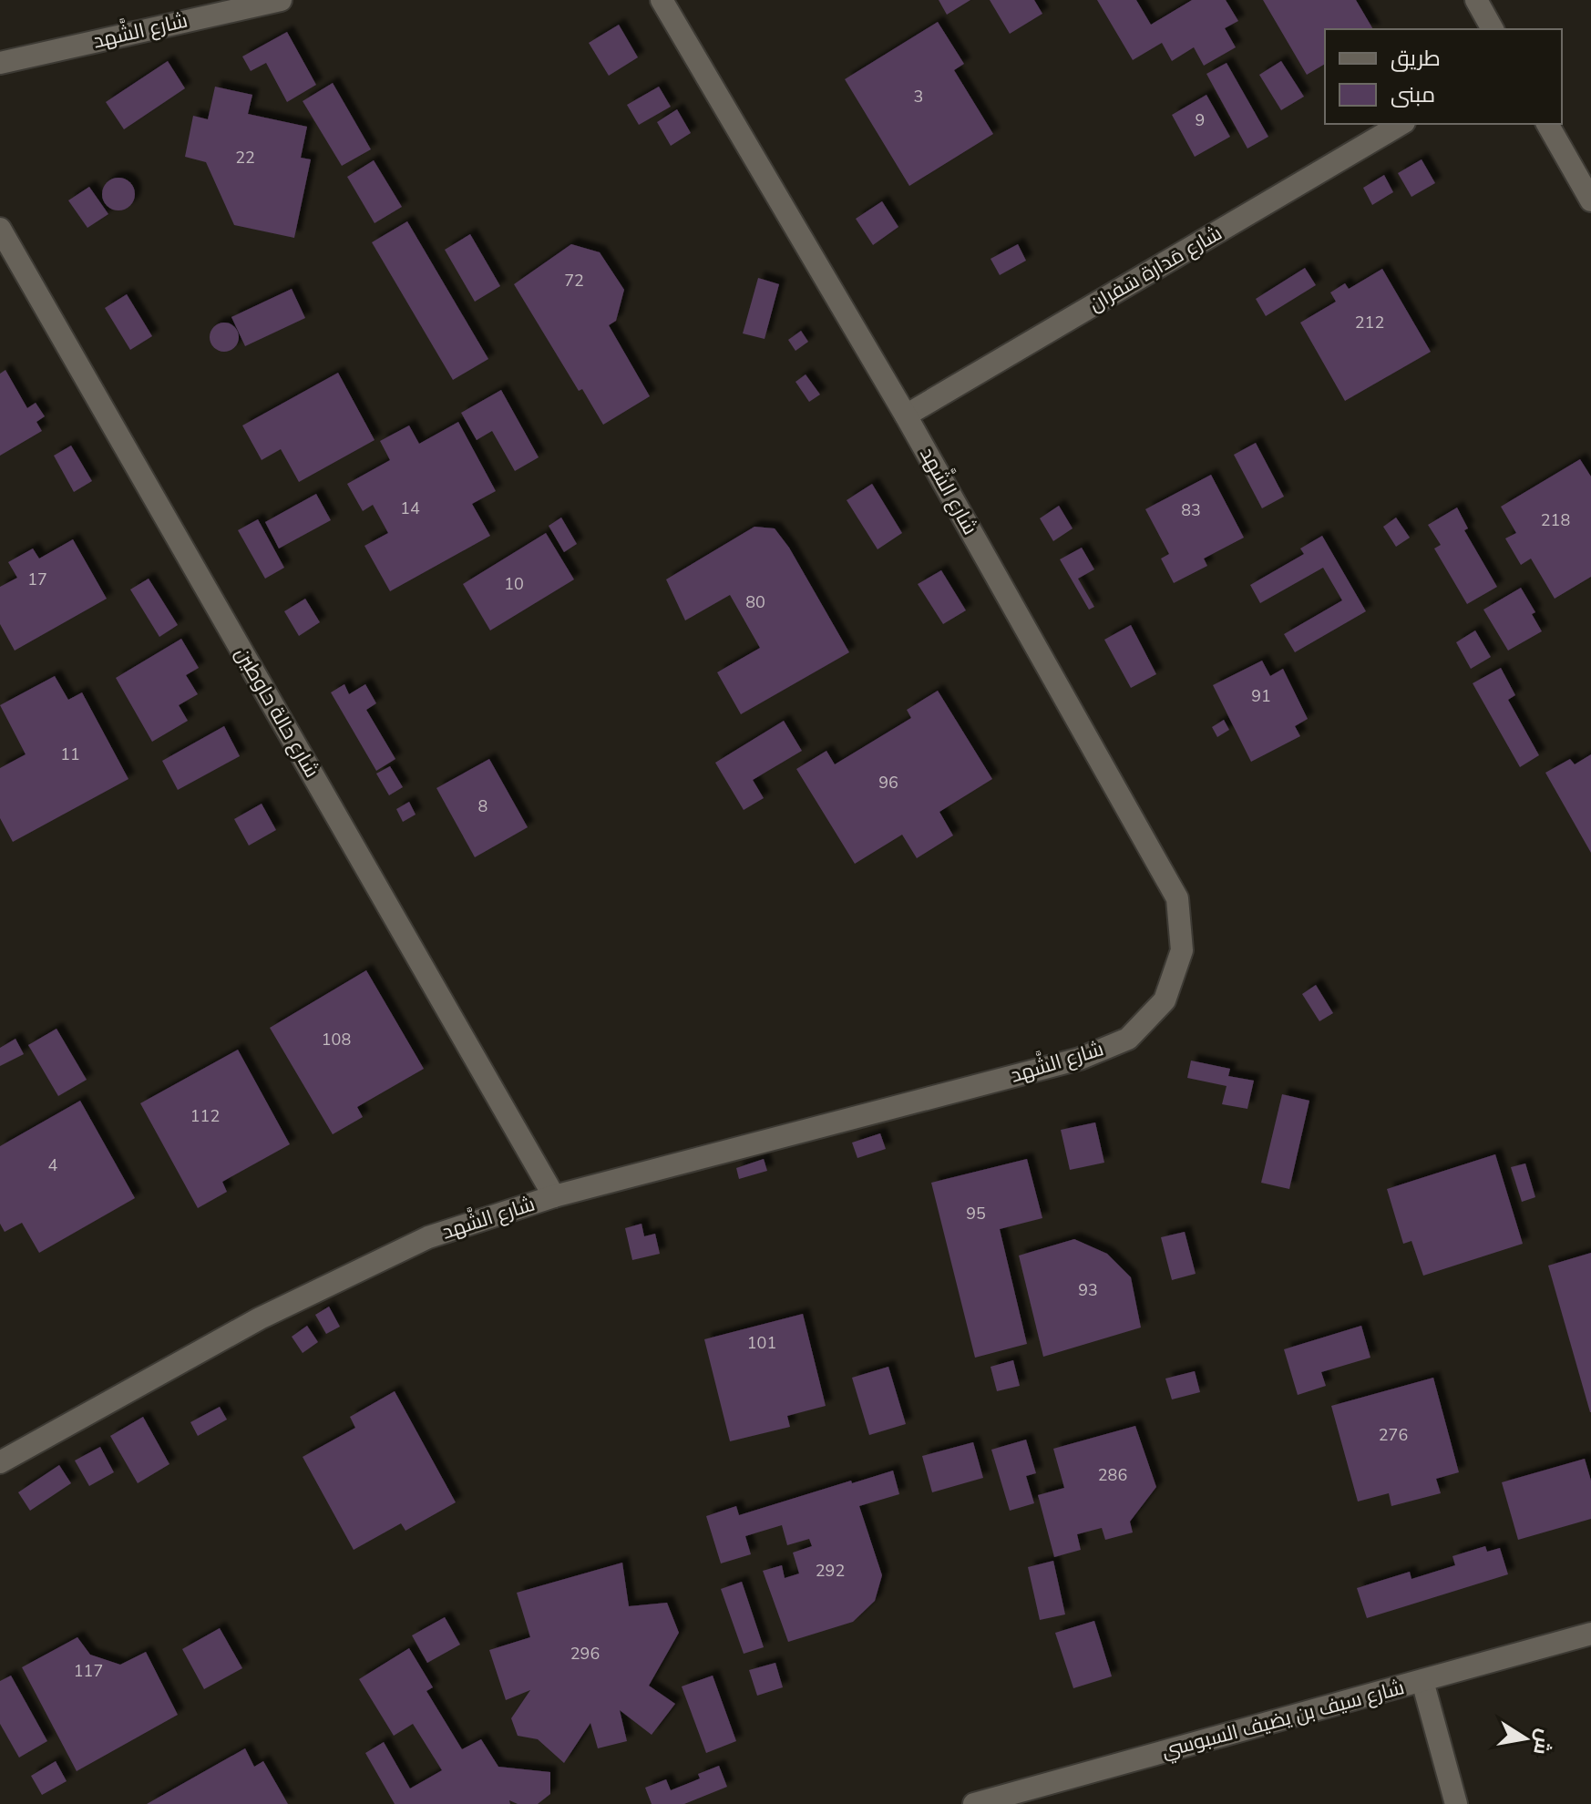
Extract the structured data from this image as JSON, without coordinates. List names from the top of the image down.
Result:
{
  "streets": {
    "street": [
      "شارع الشَّهد",
      "شارع مَدارة سَفران",
      "شارع حالة حاوطين",
      "شارع سيف بن يضيف السبوسي"
    ]
  },
  "crossings": [
    ["شارع الشَّهد", "شارع مَدارة سَفران"],
    ["شارع الشَّهد", "شارع حالة حاوطين"]
  ],
  "house_numbers": [
    "3",
    "9",
    "22",
    "72",
    "212",
    "14",
    "83",
    "218",
    "17",
    "10",
    "80",
    "91",
    "11",
    "96",
    "8",
    "108",
    "112",
    "4",
    "95",
    "93",
    "101",
    "276",
    "286",
    "292",
    "296",
    "117"
  ],
  "legend": ["طريق", "مبنى"],
  "north": "right"
}
